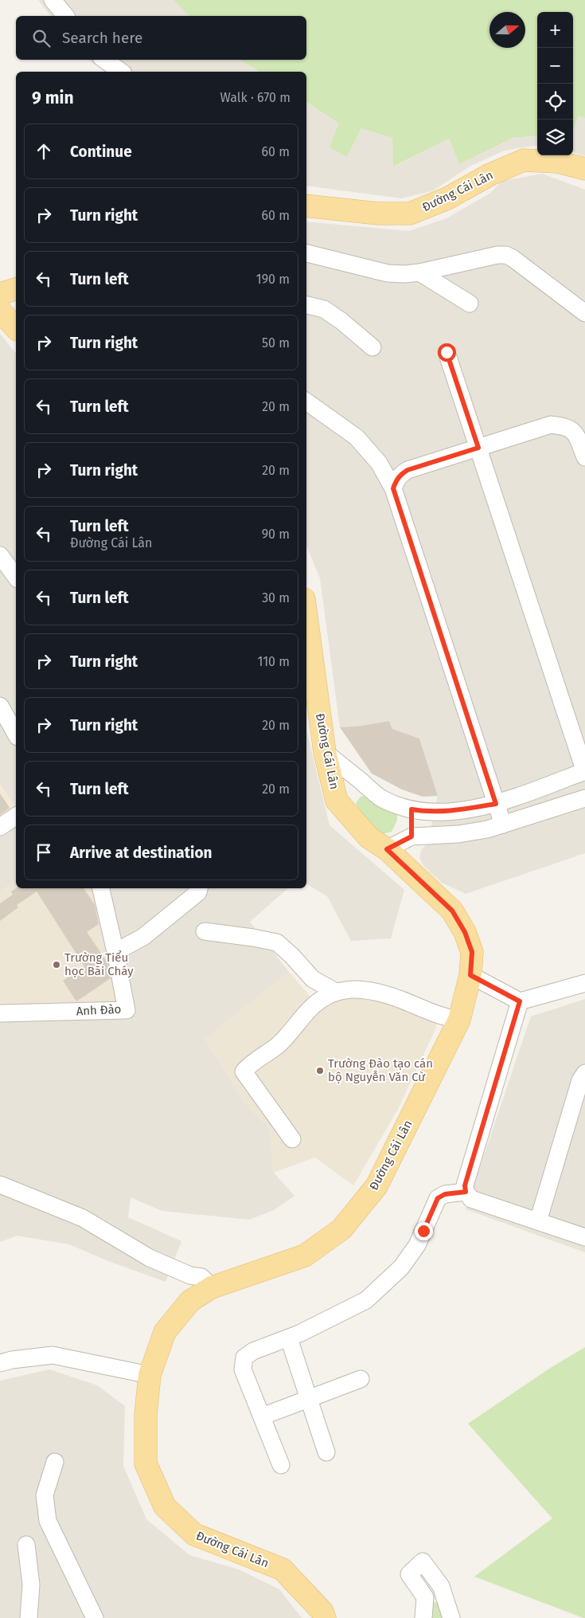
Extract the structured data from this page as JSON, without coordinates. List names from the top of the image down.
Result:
{
  "streets": {
    "main road": ["Đường Cái Lân"],
    "street": ["Anh Đào"]
  },
  "places": ["Trường Tiểu học Bãi Cháy", "Trường Đào tạo cán bộ Nguyễn Văn Cừ"],
  "north": "right",
  "page": {
    "map_buttons": ["+", "−"],
    "search": "Search here",
    "heading": ["9 min", "Walk · 670 m"],
    "list": [
      ["Continue", "60 m"],
      ["Turn right", "60 m"],
      ["Turn left", "190 m"],
      ["Turn right", "50 m"],
      ["Turn left", "20 m"],
      ["Turn right", "20 m"],
      ["Turn left", "Đường Cái Lân", "90 m"],
      ["Turn left", "30 m"],
      ["Turn right", "110 m"],
      ["Turn right", "20 m"],
      ["Turn left", "20 m"],
      "Arrive at destination"
    ]
  }
}
